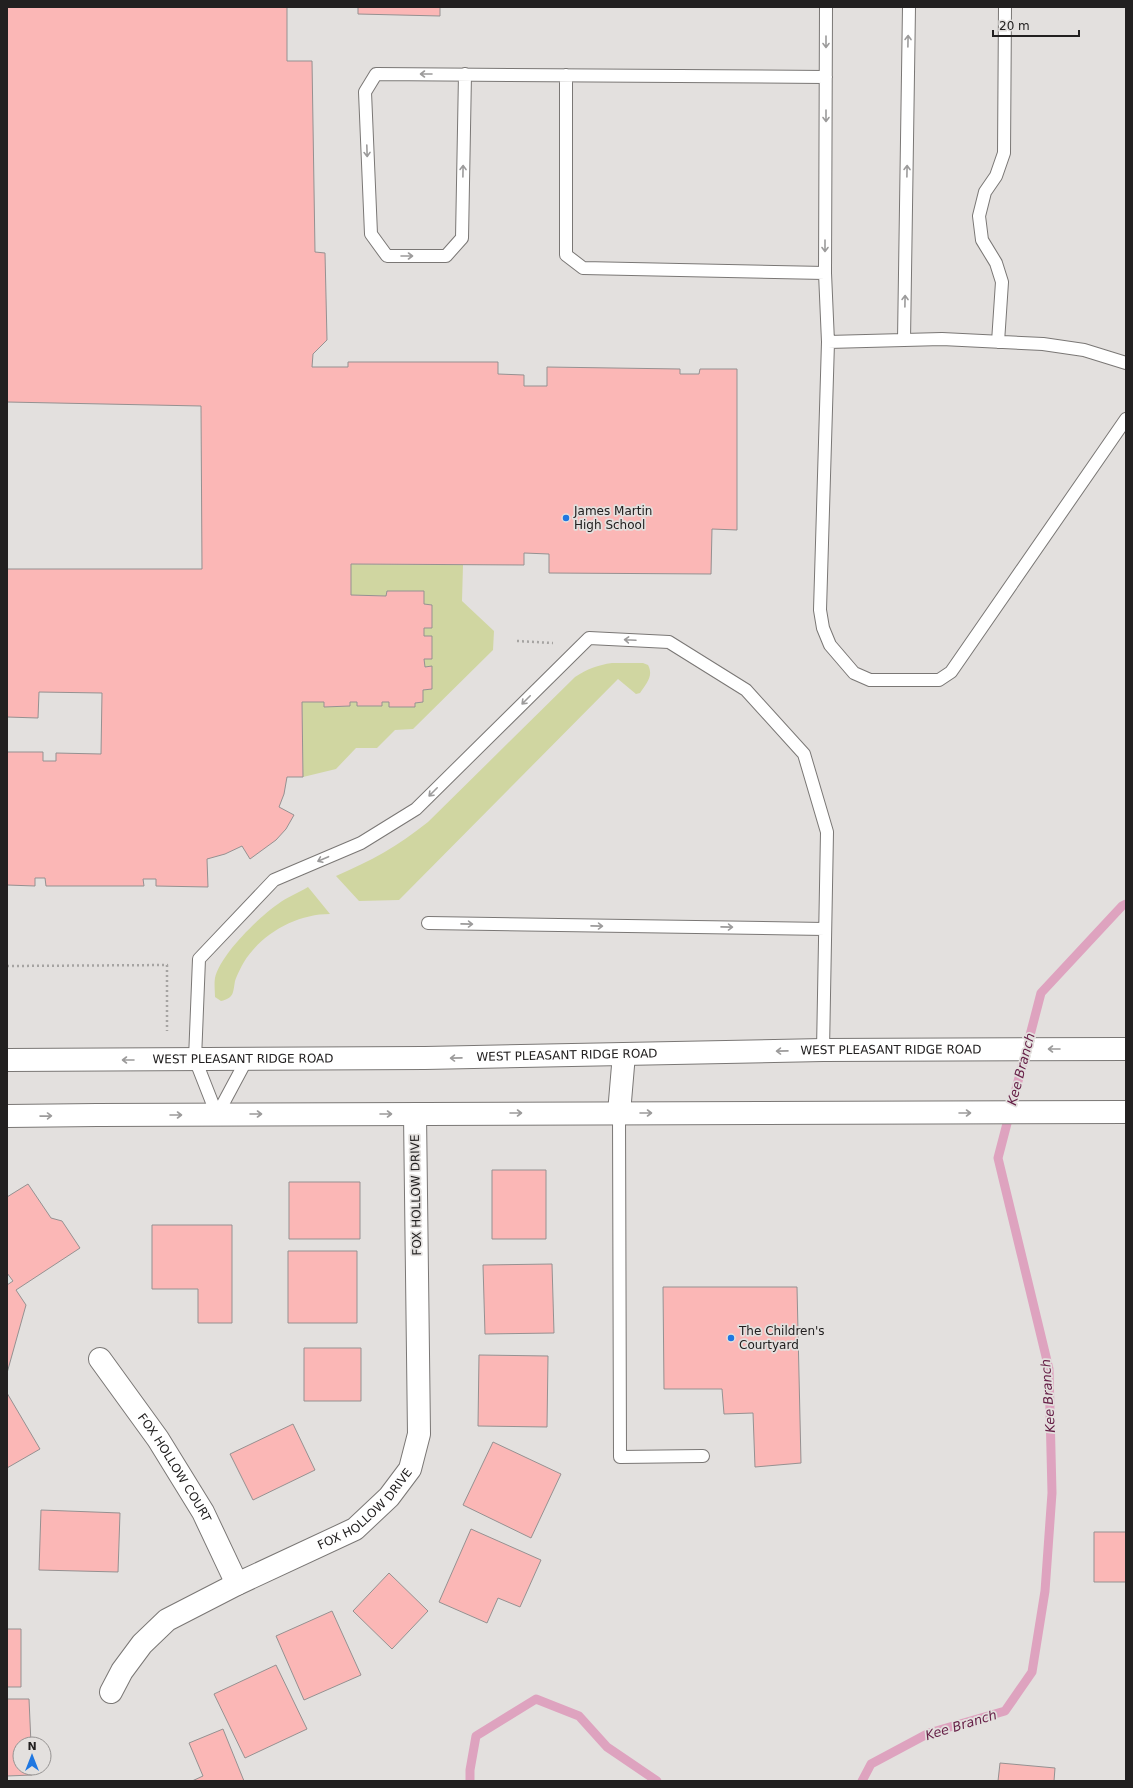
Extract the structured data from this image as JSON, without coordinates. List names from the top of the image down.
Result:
{
  "streets": {
    "main road": ["WEST PLEASANT RIDGE ROAD", "FOX HOLLOW DRIVE", "FOX HOLLOW COURT"]
  },
  "crossings": [
    ["FOX HOLLOW DRIVE", "FOX HOLLOW COURT"]
  ],
  "water": ["Kee Branch"],
  "places": ["James Martin High School", "The Children's Courtyard"],
  "scale_bar": "20 m",
  "north": "top"
}
